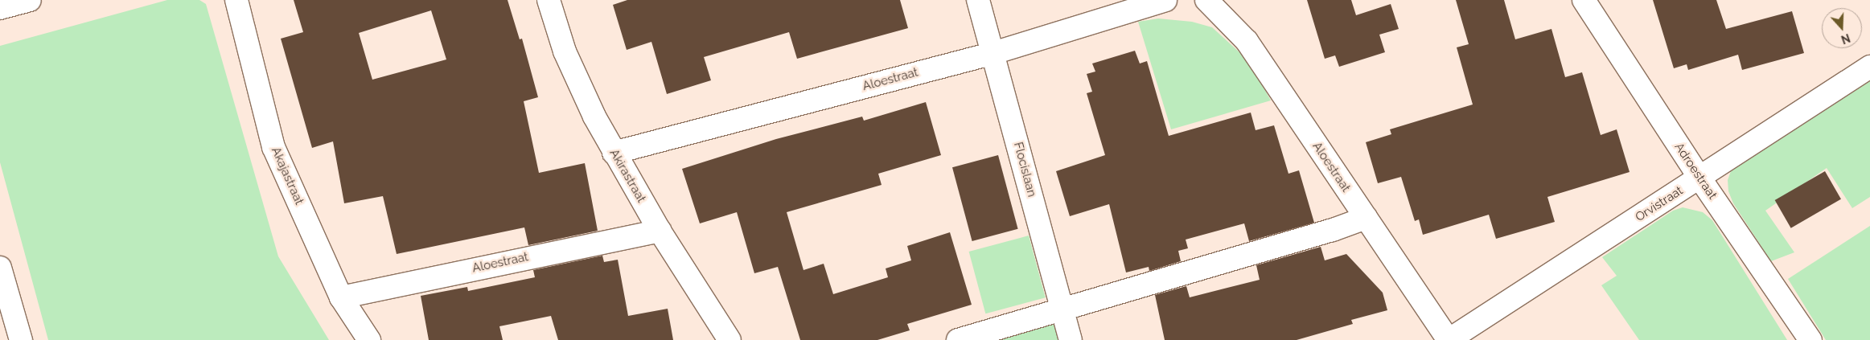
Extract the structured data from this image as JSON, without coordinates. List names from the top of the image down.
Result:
{
  "streets": {
    "street": [
      "Aloestraat",
      "Flocislaan",
      "Adroestraat",
      "Akajastraat",
      "Akirastraat",
      "Orvistraat"
    ]
  },
  "crossings": [
    ["Aloestraat", "Flocislaan"],
    ["Aloestraat", "Akajastraat"],
    ["Aloestraat", "Akirastraat"],
    ["Aloestraat", "Orvistraat"],
    ["Adroestraat", "Orvistraat"]
  ],
  "north": "bottom"
}
